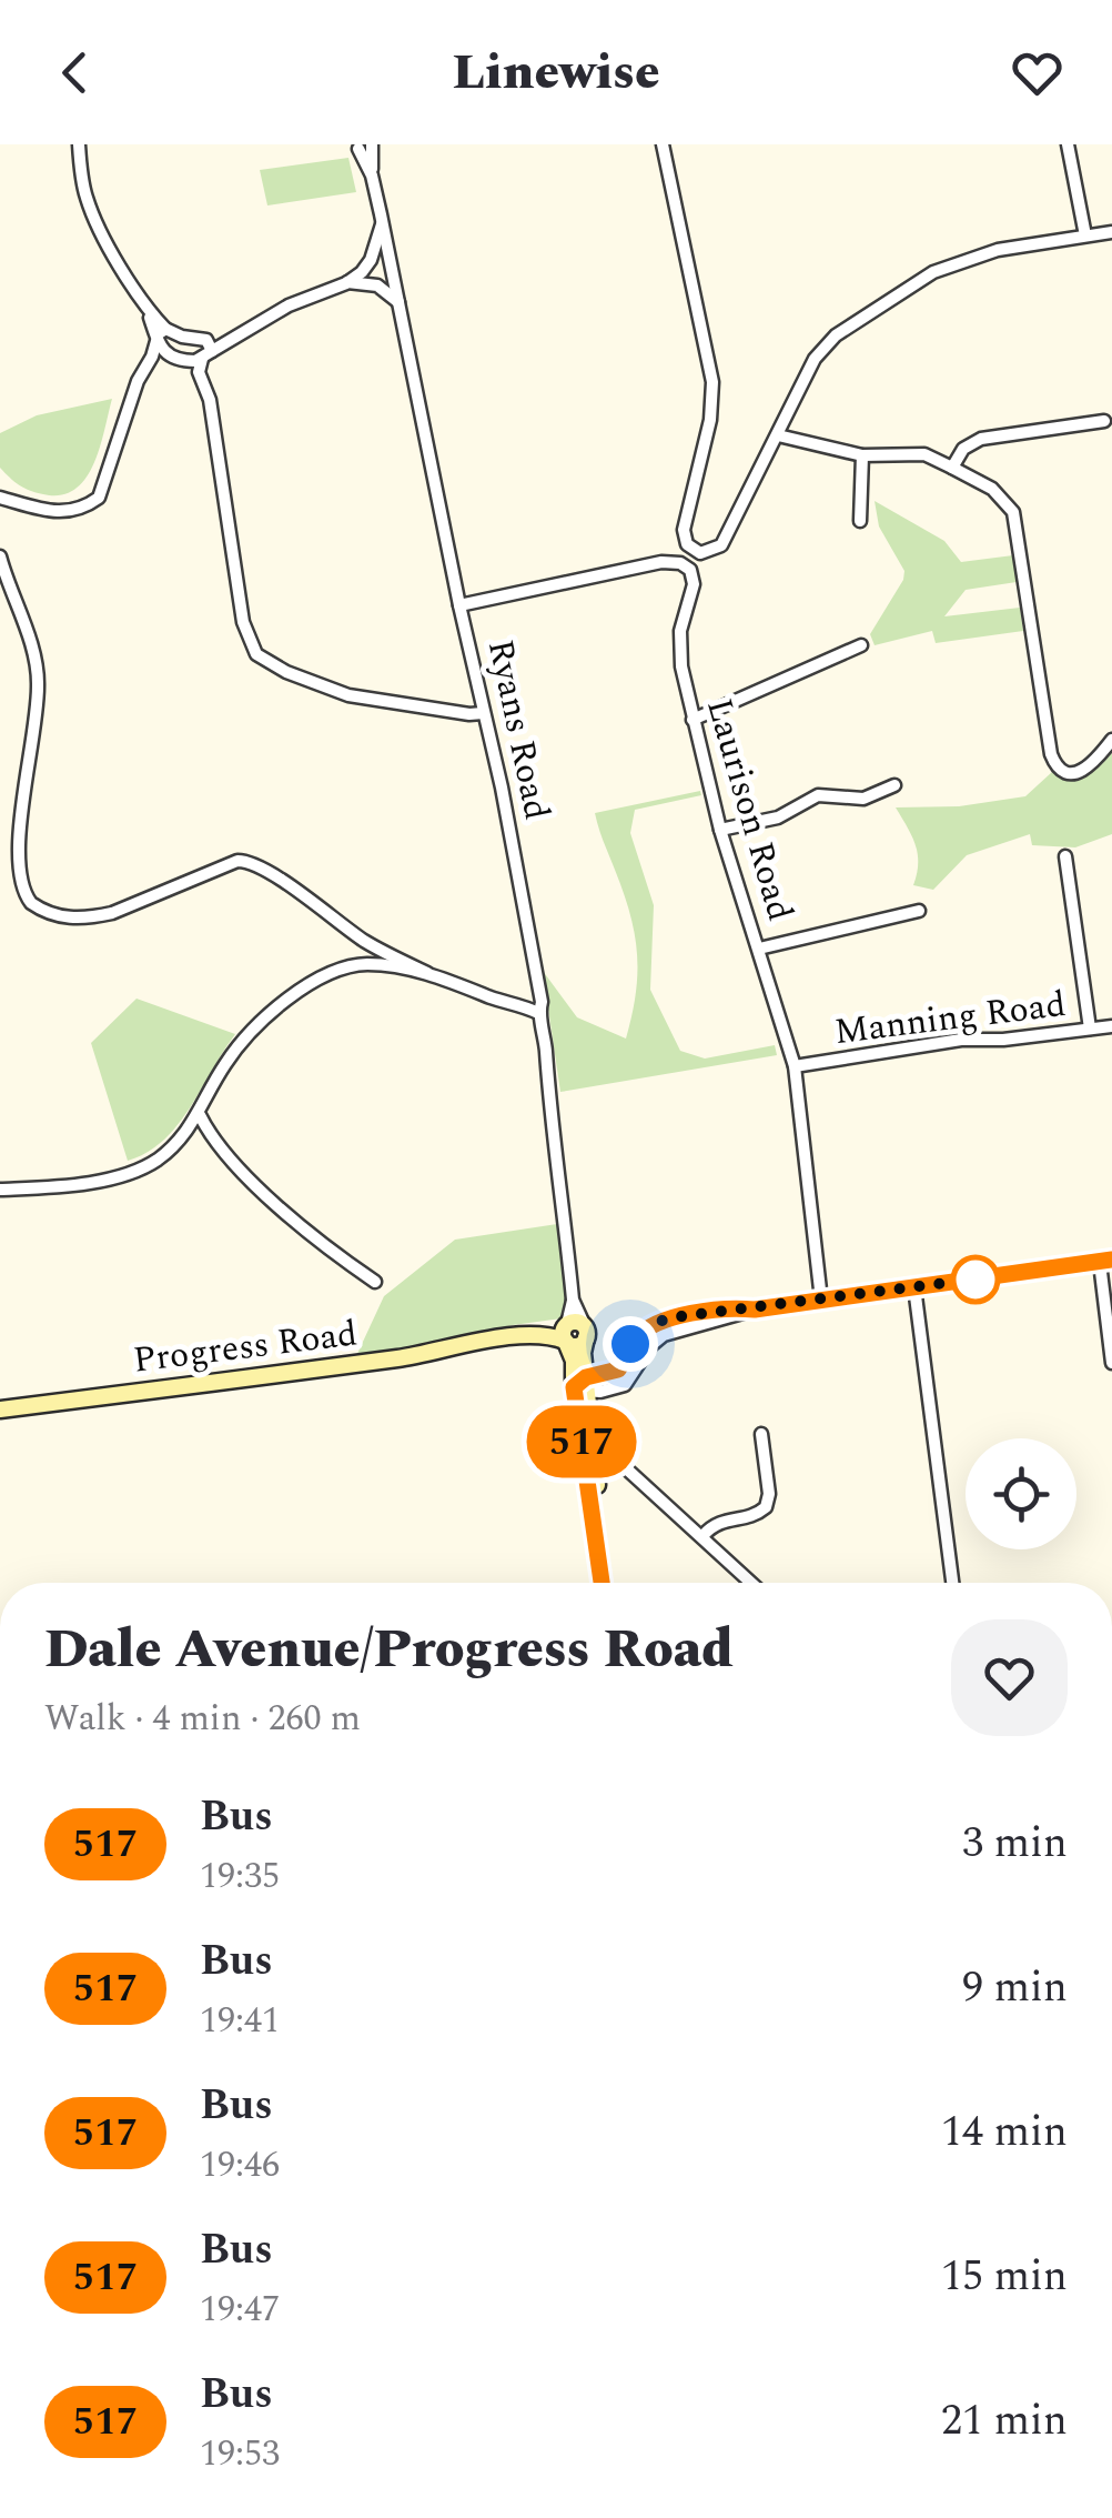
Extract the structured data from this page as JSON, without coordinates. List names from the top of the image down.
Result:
{
  "streets": {
    "street": [
      "Ryans Road",
      "Laurison Road",
      "Manning Road",
      "Progress Road"
    ]
  },
  "crossings": [
    ["Ryans Road", "Laurison Road"],
    ["Ryans Road", "Progress Road"],
    ["Laurison Road", "Manning Road"]
  ],
  "lines": ["bus line 517"],
  "page": {
    "header": "Linewise",
    "on_map": "517",
    "heading": ["Dale Avenue/Progress Road", "Walk · 4 min · 260 m"],
    "list": [
      {
        "mark": "517",
        "name": "Bus",
        "note": "19:35",
        "value": "3 min"
      },
      {
        "mark": "517",
        "name": "Bus",
        "note": "19:41",
        "value": "9 min"
      },
      {
        "mark": "517",
        "name": "Bus",
        "note": "19:46",
        "value": "14 min"
      },
      {
        "mark": "517",
        "name": "Bus",
        "note": "19:47",
        "value": "15 min"
      },
      {
        "mark": "517",
        "name": "Bus",
        "note": "19:53",
        "value": "21 min"
      }
    ]
  }
}
